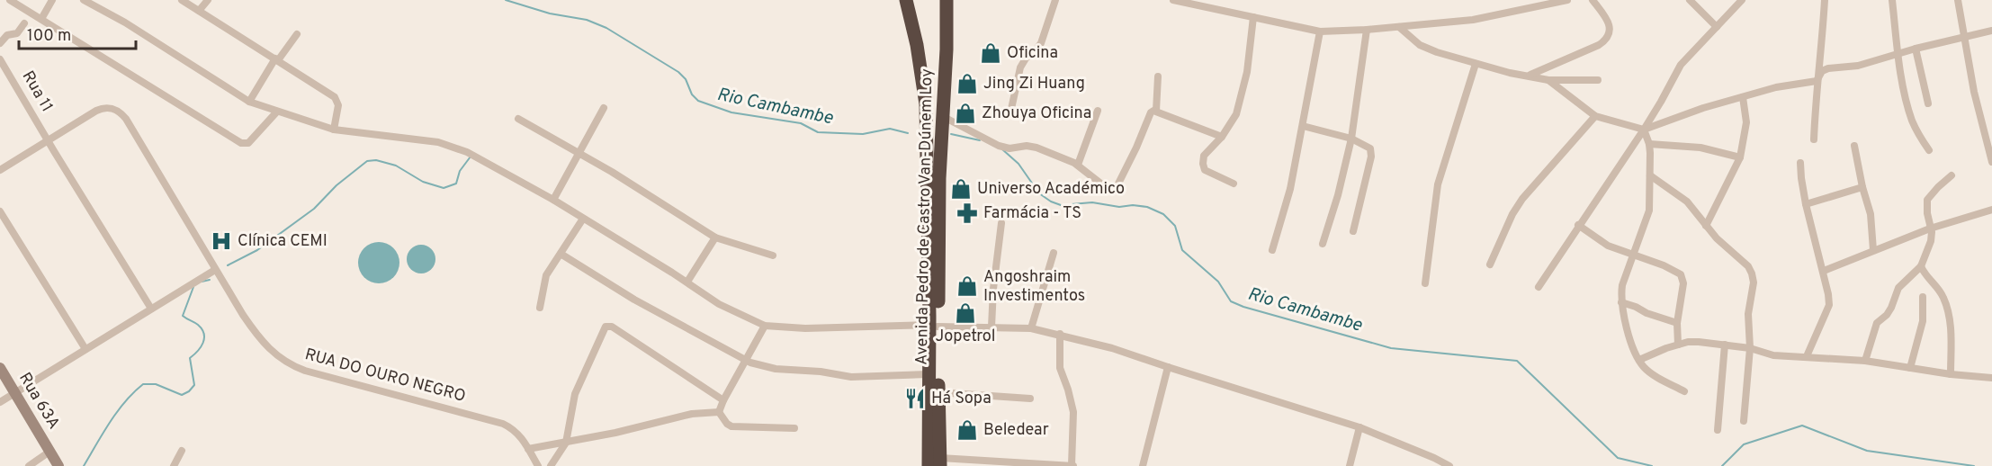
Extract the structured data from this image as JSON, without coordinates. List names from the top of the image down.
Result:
{
  "streets": {
    "highway": ["Avenida Pedro de Castro Van-Dúnem Loy"],
    "street": ["Rua 11", "RUA DO OURO NEGRO", "Rua 63A"]
  },
  "crossings": [
    ["Rua 11", "RUA DO OURO NEGRO"]
  ],
  "water": ["Rio Cambambe"],
  "places": {
    "shop": [
      "Oficina",
      "Jing Zi Huang",
      "Zhouya Oficina",
      "Universo Académico",
      "Angoshraim Investimentos",
      "Jopetrol",
      "Beledear"
    ],
    "pharmacy": ["Farmácia - TS"],
    "hospital": ["Clínica CEMI"],
    "restaurant": ["Há Sopa"]
  },
  "scale_bar": "100 m"
}
